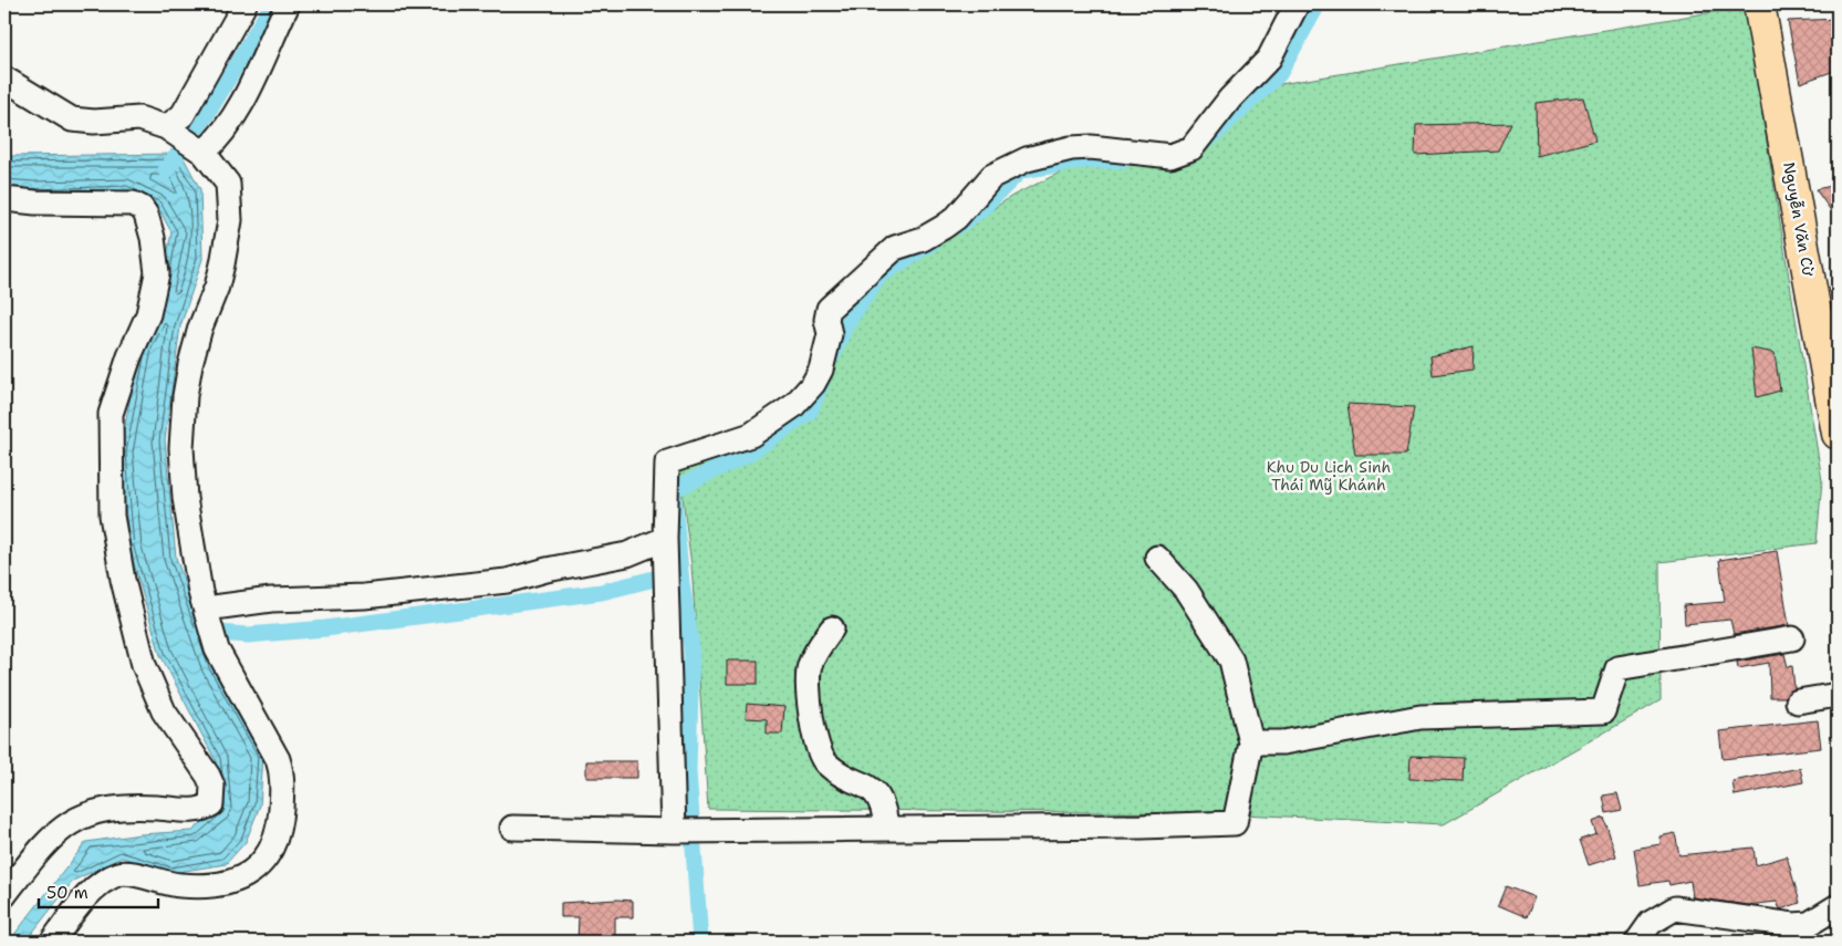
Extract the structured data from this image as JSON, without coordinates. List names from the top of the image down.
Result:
{
  "streets": {
    "main road": ["Nguyễn Văn Cừ"]
  },
  "parks": ["Khu Du Lịch Sinh Thái Mỹ Khánh"],
  "scale_bar": "50 m"
}
